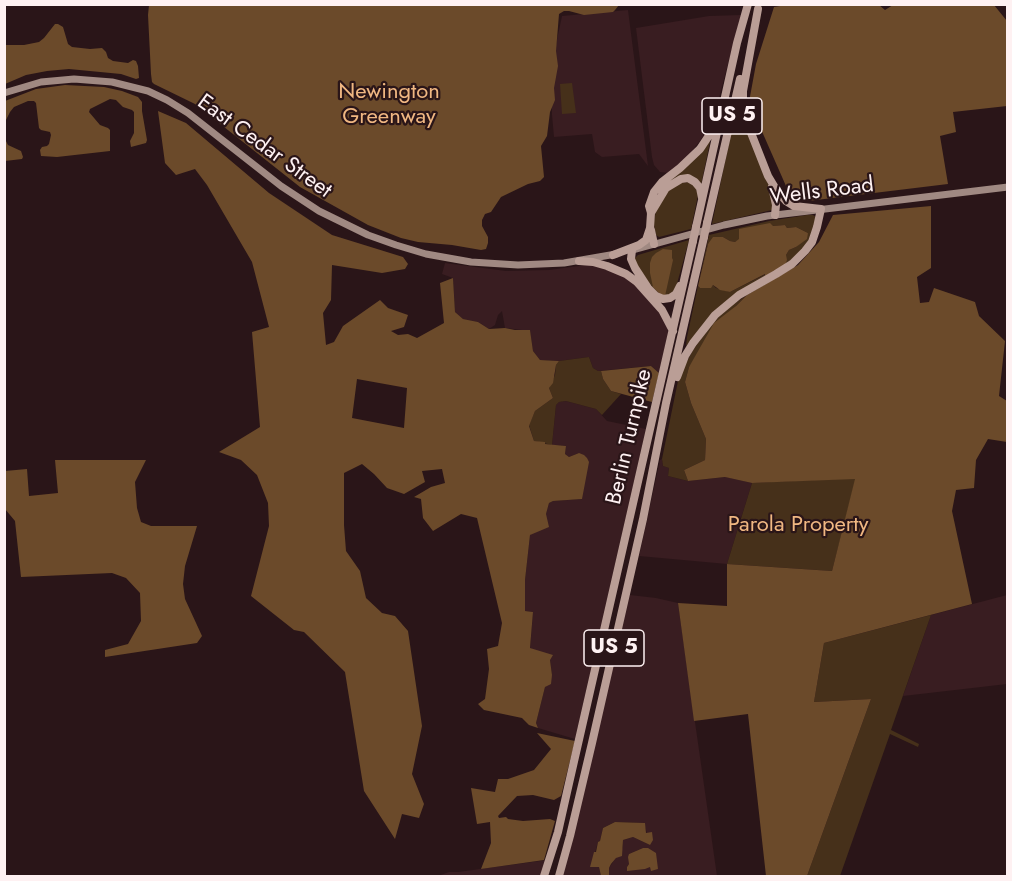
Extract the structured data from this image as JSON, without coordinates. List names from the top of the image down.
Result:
{
  "streets": {
    "highway": ["US 5", "Berlin Turnpike"],
    "main road": ["East Cedar Street", "Wells Road"]
  },
  "crossings": [
    ["East Cedar Street", "Wells Road"]
  ],
  "parks": ["Newington Greenway", "Parola Property"]
}
